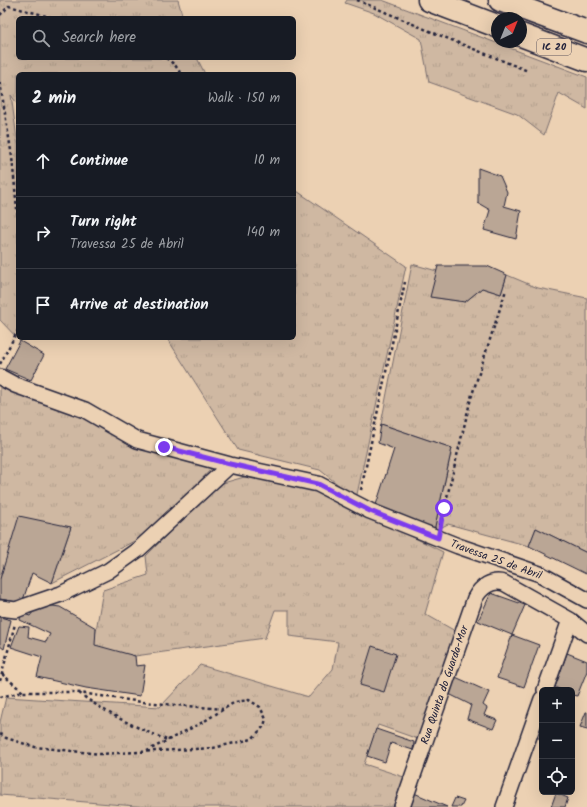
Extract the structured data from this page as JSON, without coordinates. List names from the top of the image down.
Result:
{
  "streets": {
    "highway": ["IC 20"],
    "street": ["Travessa 25 de Abril", "Rua Quinta do Guarda-Mor"]
  },
  "north": "top right",
  "page": {
    "search": "Search here",
    "heading": ["2 min", "Walk · 150 m"],
    "list": [
      ["Continue", "10 m"],
      ["Turn right", "Travessa 25 de Abril", "140 m"],
      "Arrive at destination"
    ],
    "map_buttons": ["+", "−"]
  }
}
